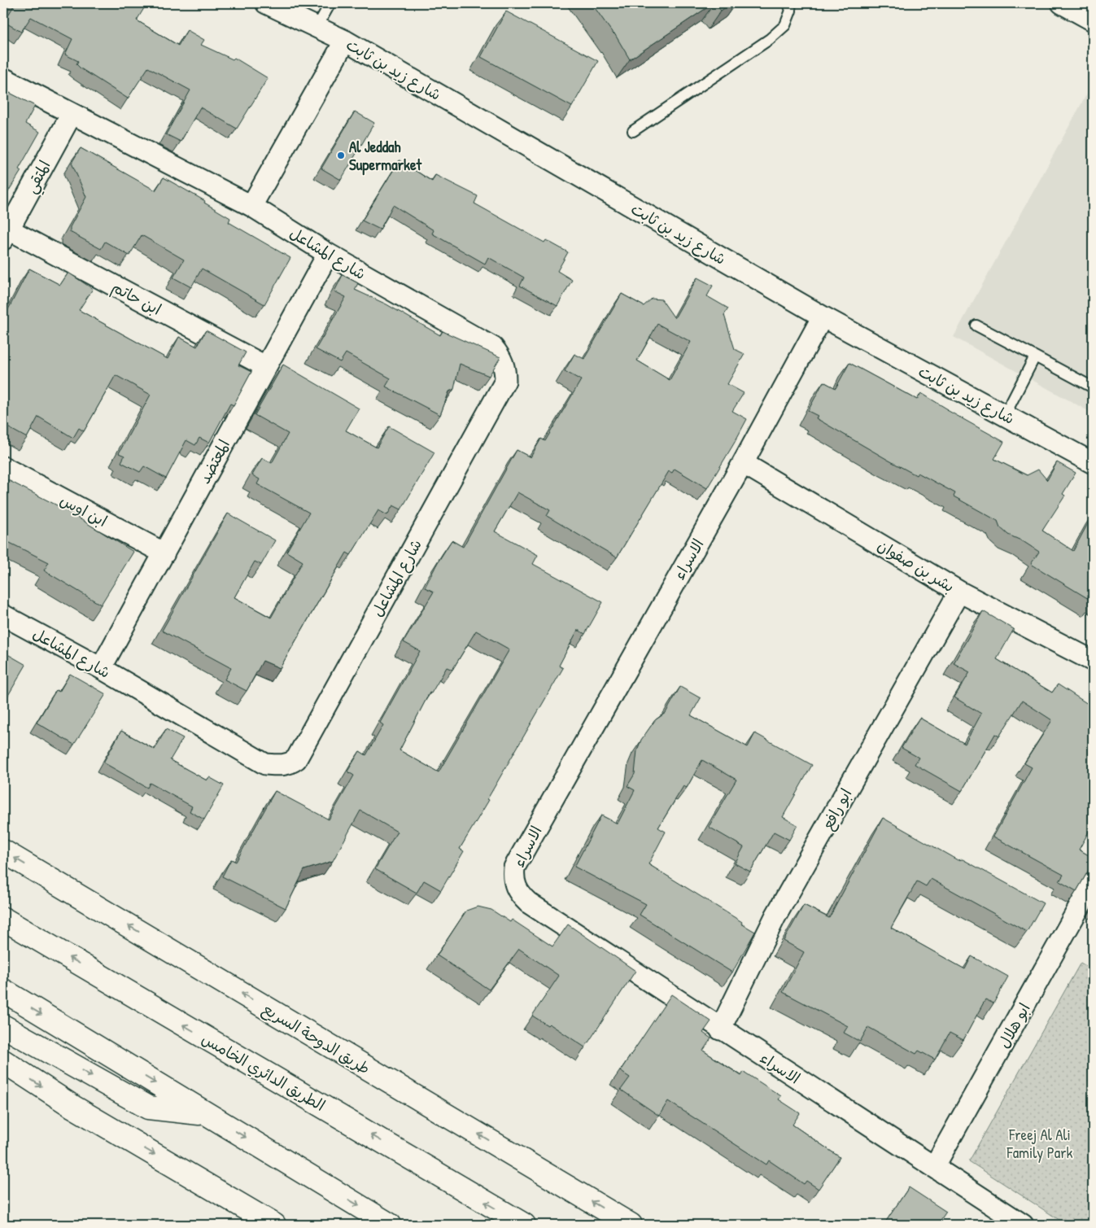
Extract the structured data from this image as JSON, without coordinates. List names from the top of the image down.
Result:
{
  "streets": {
    "main road": ["طريق الدوحة السريع", "الطريق الدائري الخامس"],
    "street": [
      "شارع زيد بن ثابت",
      "المتقي",
      "شارع المشاعل",
      "ابن حاتم",
      "المعتضد",
      "ابن اوس",
      "الاسراء",
      "بشر بن صفوان",
      "ابو رافع",
      "ابو هلال"
    ]
  },
  "crossings": [
    ["شارع زيد بن ثابت", "الاسراء"],
    ["المتقي", "شارع المشاعل"],
    ["المتقي", "ابن حاتم"],
    ["شارع المشاعل", "المعتضد"],
    ["ابن حاتم", "المعتضد"],
    ["المعتضد", "ابن اوس"],
    ["الاسراء", "بشر بن صفوان"],
    ["الاسراء", "ابو رافع"],
    ["الاسراء", "ابو هلال"],
    ["بشر بن صفوان", "ابو رافع"]
  ],
  "parks": ["Freej Al Ali Family Park"],
  "places": ["Al Jeddah Supermarket"]
}
